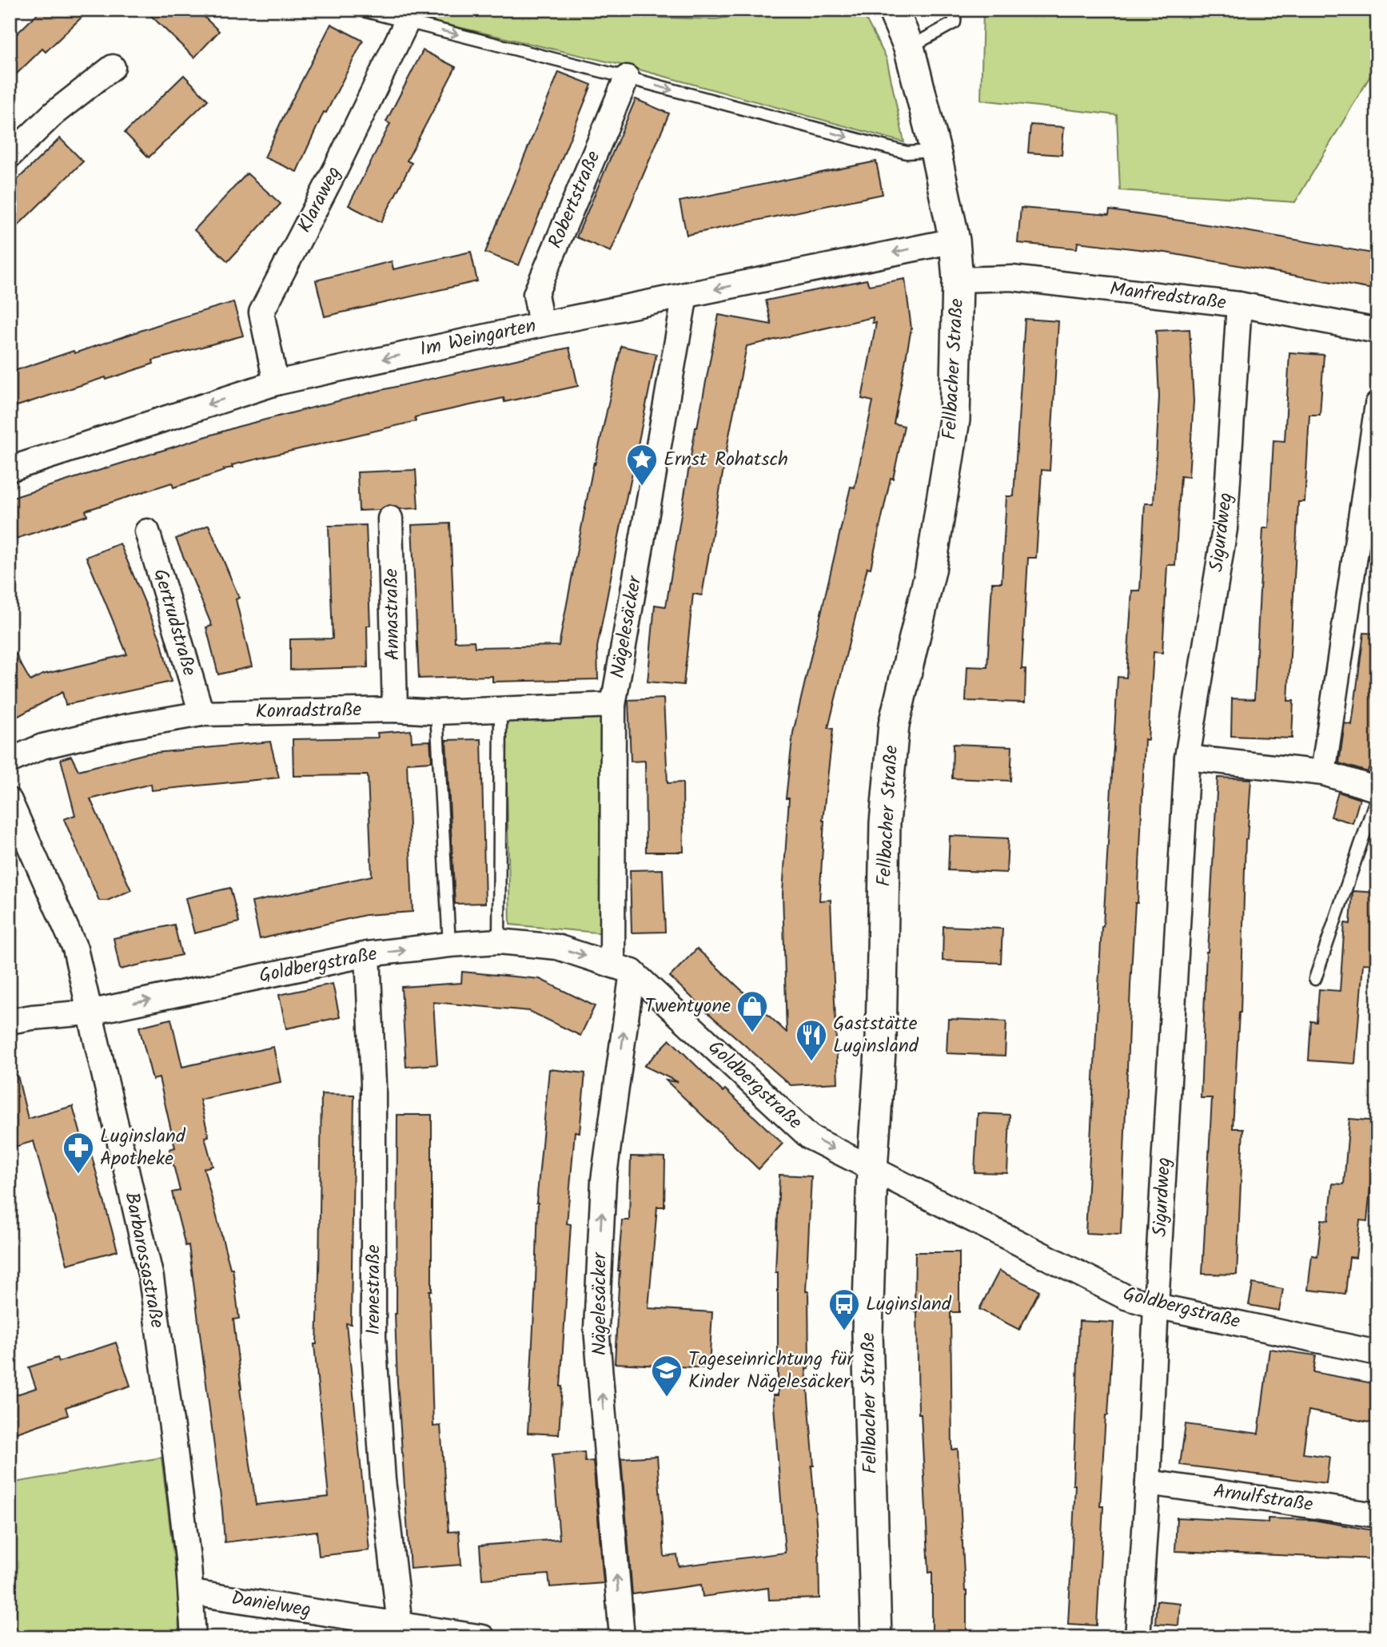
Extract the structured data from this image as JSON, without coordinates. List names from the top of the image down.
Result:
{
  "streets": {
    "street": [
      "Klaraweg",
      "Robertstraße",
      "Manfredstraße",
      "Im Weingarten",
      "Fellbacher Straße",
      "Sigurdweg",
      "Annastraße",
      "Gertrudstraße",
      "Nägelesäcker",
      "Konradstraße",
      "Goldbergstraße",
      "Barbarossastraße",
      "Irenestraße",
      "Arnulfstraße",
      "Danielweg"
    ]
  },
  "crossings": [
    ["Klaraweg", "Im Weingarten"],
    ["Robertstraße", "Im Weingarten"],
    ["Manfredstraße", "Fellbacher Straße"],
    ["Manfredstraße", "Sigurdweg"],
    ["Im Weingarten", "Fellbacher Straße"],
    ["Im Weingarten", "Nägelesäcker"],
    ["Fellbacher Straße", "Goldbergstraße"],
    ["Sigurdweg", "Goldbergstraße"],
    ["Sigurdweg", "Arnulfstraße"],
    ["Annastraße", "Konradstraße"],
    ["Gertrudstraße", "Konradstraße"],
    ["Nägelesäcker", "Konradstraße"],
    ["Nägelesäcker", "Goldbergstraße"],
    ["Goldbergstraße", "Barbarossastraße"],
    ["Goldbergstraße", "Irenestraße"],
    ["Barbarossastraße", "Danielweg"],
    ["Irenestraße", "Danielweg"]
  ],
  "one_way": ["Im Weingarten", "Nägelesäcker", "Goldbergstraße"],
  "places": {
    "place": ["Ernst Rohatsch"],
    "shop": ["Twentyone"],
    "restaurant": ["Gaststätte Luginsland"],
    "pharmacy": ["Luginsland Apotheke"],
    "bus stop": ["Luginsland"],
    "school or university": ["Tageseinrichtung für Kinder Nägelesäcker"]
  }
}
